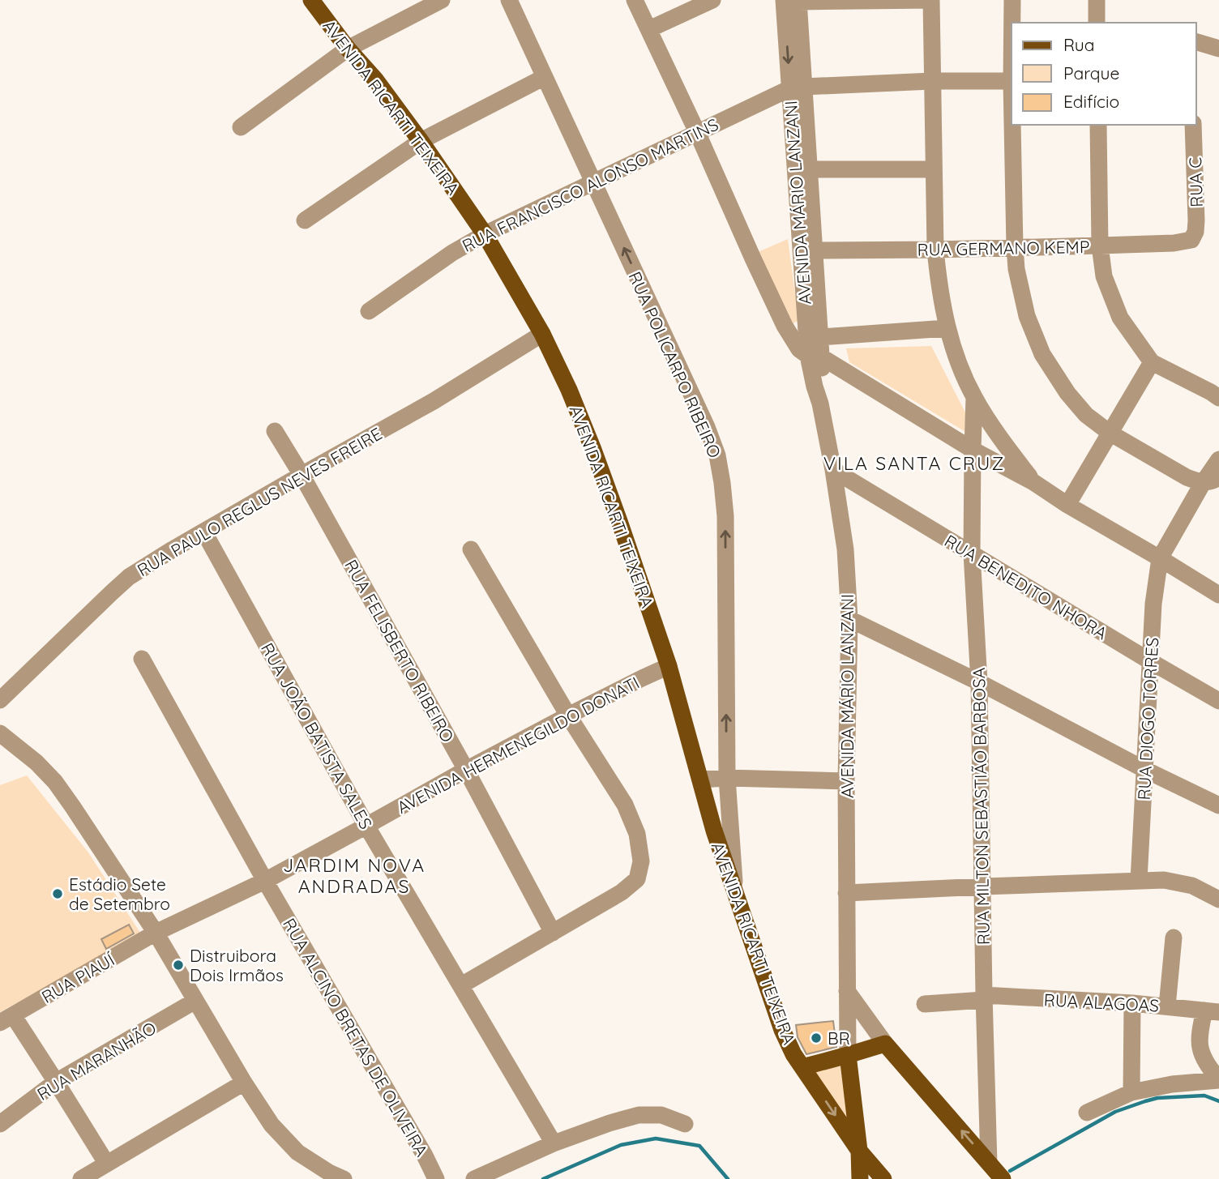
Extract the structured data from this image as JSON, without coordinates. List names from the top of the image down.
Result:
{
  "streets": {
    "main road": ["AVENIDA RICARTI TEIXEIRA"],
    "street": [
      "RUA C",
      "RUA FRANCISCO ALONSO MARTINS",
      "AVENIDA MÁRIO LANZANI",
      "RUA GERMANO KEMP",
      "RUA POLICARPO RIBEIRO",
      "RUA PAULO REGLUS NEVES FREIRE",
      "RUA BENEDITO NHORA",
      "RUA FELISBERTO RIBEIRO",
      "RUA DIOGO TORRES",
      "RUA JOÃO BATISTA SALES",
      "AVENIDA HERMENEGILDO DONATI",
      "RUA MILTON SEBASTIÃO BARBOSA",
      "RUA PIAUÍ",
      "RUA ALAGOAS",
      "RUA ALCINO BRETAS DE OLIVEIRA",
      "RUA MARANHÃO"
    ]
  },
  "crossings": [
    ["AVENIDA RICARTI TEIXEIRA", "RUA FRANCISCO ALONSO MARTINS"],
    ["AVENIDA RICARTI TEIXEIRA", "RUA POLICARPO RIBEIRO"],
    ["AVENIDA RICARTI TEIXEIRA", "RUA PAULO REGLUS NEVES FREIRE"],
    ["AVENIDA RICARTI TEIXEIRA", "AVENIDA HERMENEGILDO DONATI"],
    ["RUA C", "RUA GERMANO KEMP"],
    ["RUA FRANCISCO ALONSO MARTINS", "AVENIDA MÁRIO LANZANI"],
    ["RUA FRANCISCO ALONSO MARTINS", "RUA POLICARPO RIBEIRO"],
    ["AVENIDA MÁRIO LANZANI", "RUA GERMANO KEMP"],
    ["AVENIDA MÁRIO LANZANI", "RUA BENEDITO NHORA"],
    ["RUA PAULO REGLUS NEVES FREIRE", "RUA FELISBERTO RIBEIRO"],
    ["RUA PAULO REGLUS NEVES FREIRE", "RUA JOÃO BATISTA SALES"],
    ["RUA BENEDITO NHORA", "RUA DIOGO TORRES"],
    ["RUA BENEDITO NHORA", "RUA MILTON SEBASTIÃO BARBOSA"],
    ["RUA FELISBERTO RIBEIRO", "AVENIDA HERMENEGILDO DONATI"],
    ["RUA JOÃO BATISTA SALES", "AVENIDA HERMENEGILDO DONATI"],
    ["AVENIDA HERMENEGILDO DONATI", "RUA PIAUÍ"],
    ["AVENIDA HERMENEGILDO DONATI", "RUA ALCINO BRETAS DE OLIVEIRA"],
    ["RUA MILTON SEBASTIÃO BARBOSA", "RUA ALAGOAS"]
  ],
  "districts": ["VILA SANTA CRUZ", "JARDIM NOVA ANDRADAS"],
  "places": ["Estádio Sete de Setembro", "Distruibora Dois Irmãos", "BR"],
  "legend": ["Rua", "Parque", "Edifício"]
}
